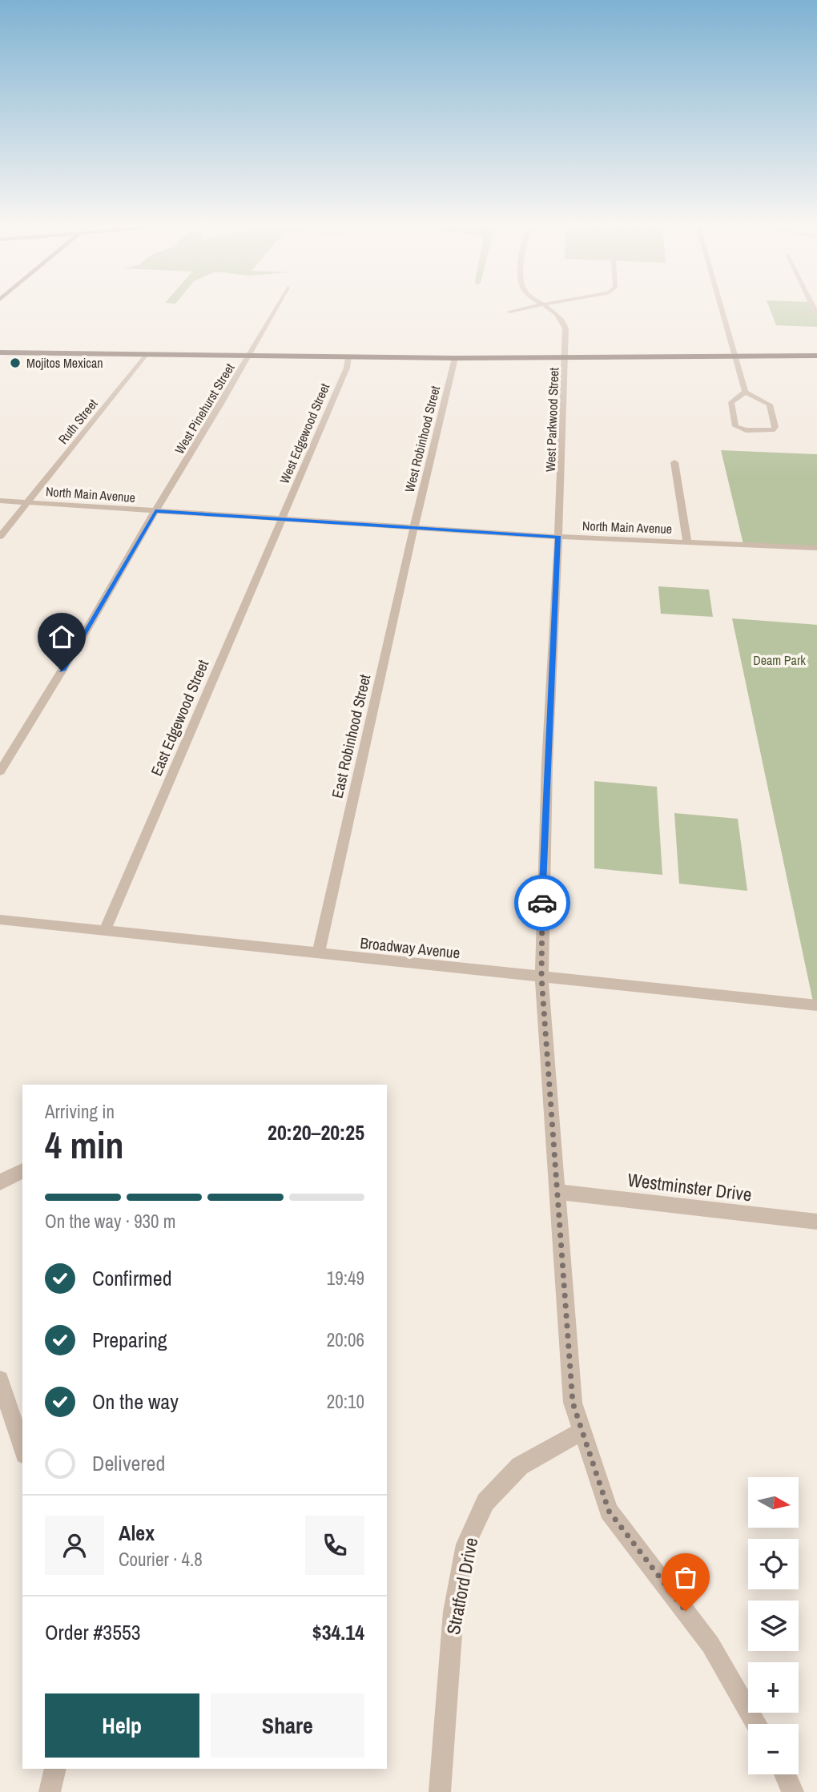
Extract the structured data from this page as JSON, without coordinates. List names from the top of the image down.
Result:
{
  "streets": {
    "street": [
      "West Pinehurst Street",
      "West Parkwood Street",
      "Ruth Street",
      "West Edgewood Street",
      "West Robinhood Street",
      "North Main Avenue",
      "East Edgewood Street",
      "East Robinhood Street",
      "Broadway Avenue",
      "Westminster Drive",
      "Stratford Drive"
    ]
  },
  "crossings": [
    ["West Pinehurst Street", "North Main Avenue"],
    ["West Parkwood Street", "North Main Avenue"],
    ["West Parkwood Street", "Broadway Avenue"],
    ["West Parkwood Street", "Westminster Drive"],
    ["West Parkwood Street", "Stratford Drive"],
    ["Ruth Street", "North Main Avenue"],
    ["West Edgewood Street", "North Main Avenue"],
    ["West Edgewood Street", "East Edgewood Street"],
    ["West Robinhood Street", "North Main Avenue"],
    ["West Robinhood Street", "East Robinhood Street"],
    ["North Main Avenue", "East Edgewood Street"],
    ["North Main Avenue", "East Robinhood Street"],
    ["East Edgewood Street", "Broadway Avenue"],
    ["East Robinhood Street", "Broadway Avenue"]
  ],
  "parks": ["Deam Park"],
  "places": ["Mojitos Mexican"],
  "north": "right",
  "page": {
    "heading": ["4 min", "Arriving in", "20:20–20:25"],
    "panel": [
      "Alex",
      "Courier · 4.8",
      "Order #3553",
      "$34.14"
    ],
    "bar": "On the way · 930 m",
    "list": [
      ["Confirmed", "19:49"],
      ["Preparing", "20:06"],
      ["On the way", "20:10"],
      "Delivered"
    ],
    "map_buttons": ["+", "−"],
    "buttons": ["Help", "Share"]
  }
}
